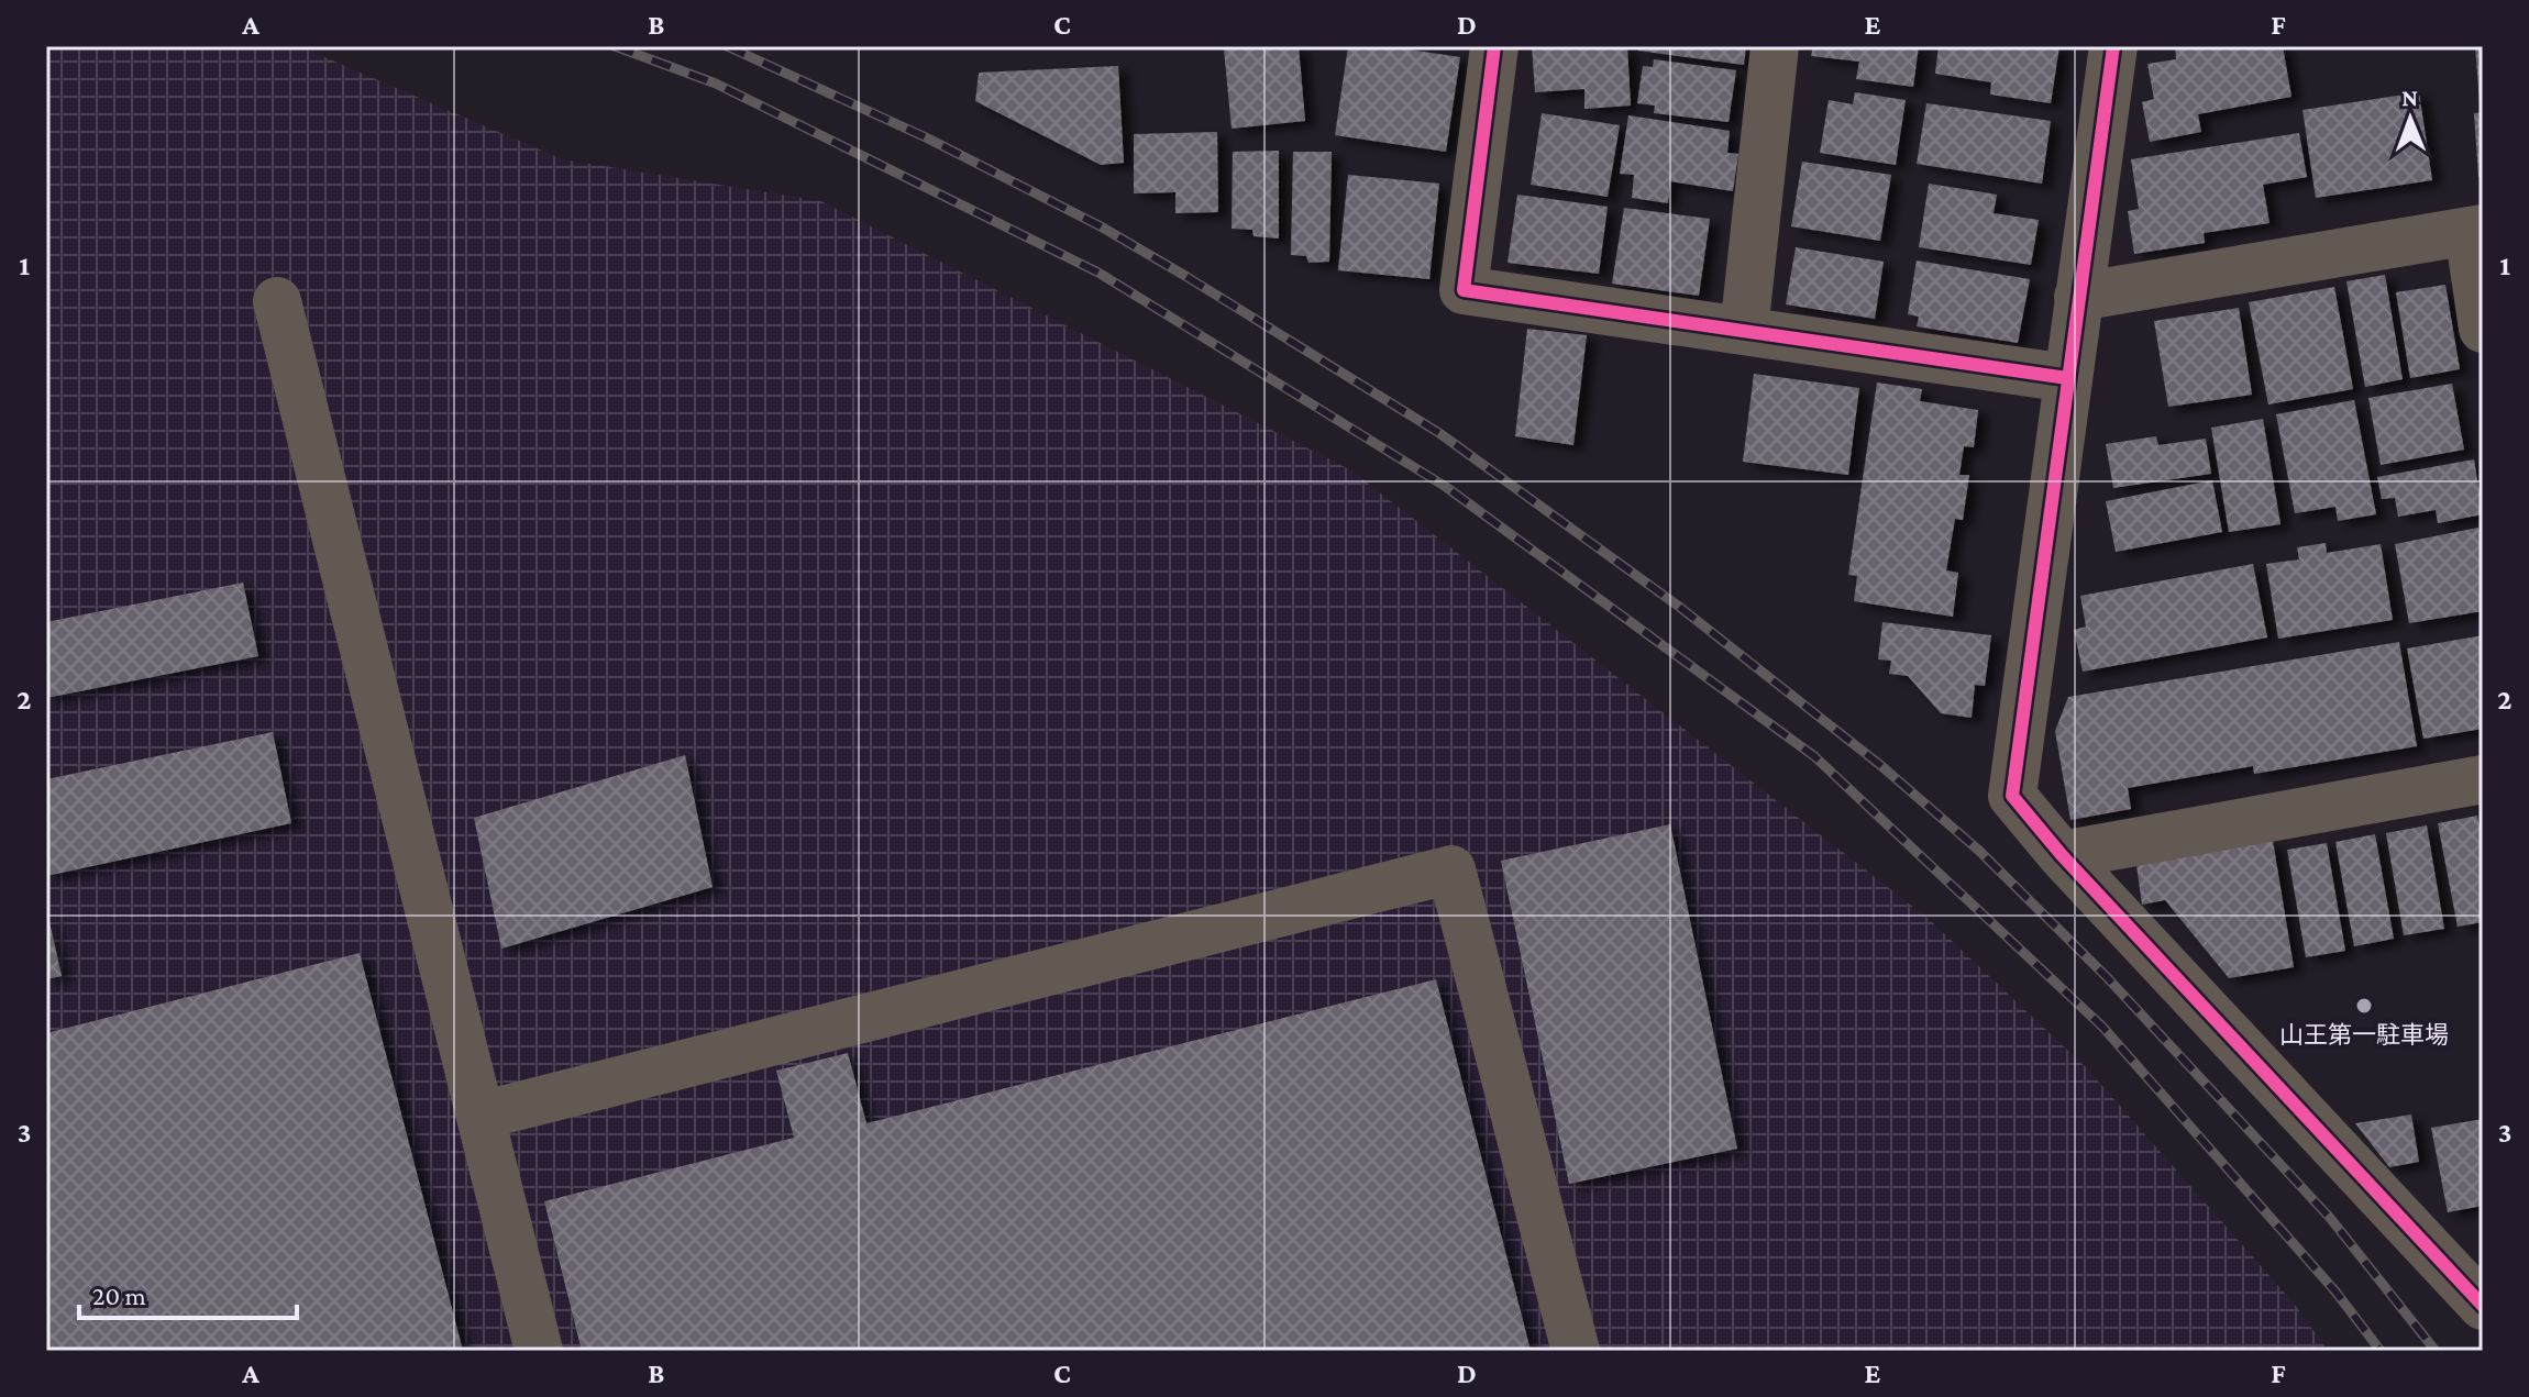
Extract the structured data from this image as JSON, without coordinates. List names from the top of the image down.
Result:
{
  "places": ["山王第一駐車場"],
  "scale_bar": "20 m",
  "north": "top",
  "grid": {
    "columns": [
      "A",
      "B",
      "C",
      "D",
      "E",
      "F"
    ],
    "rows": ["1", "2", "3"]
  }
}
